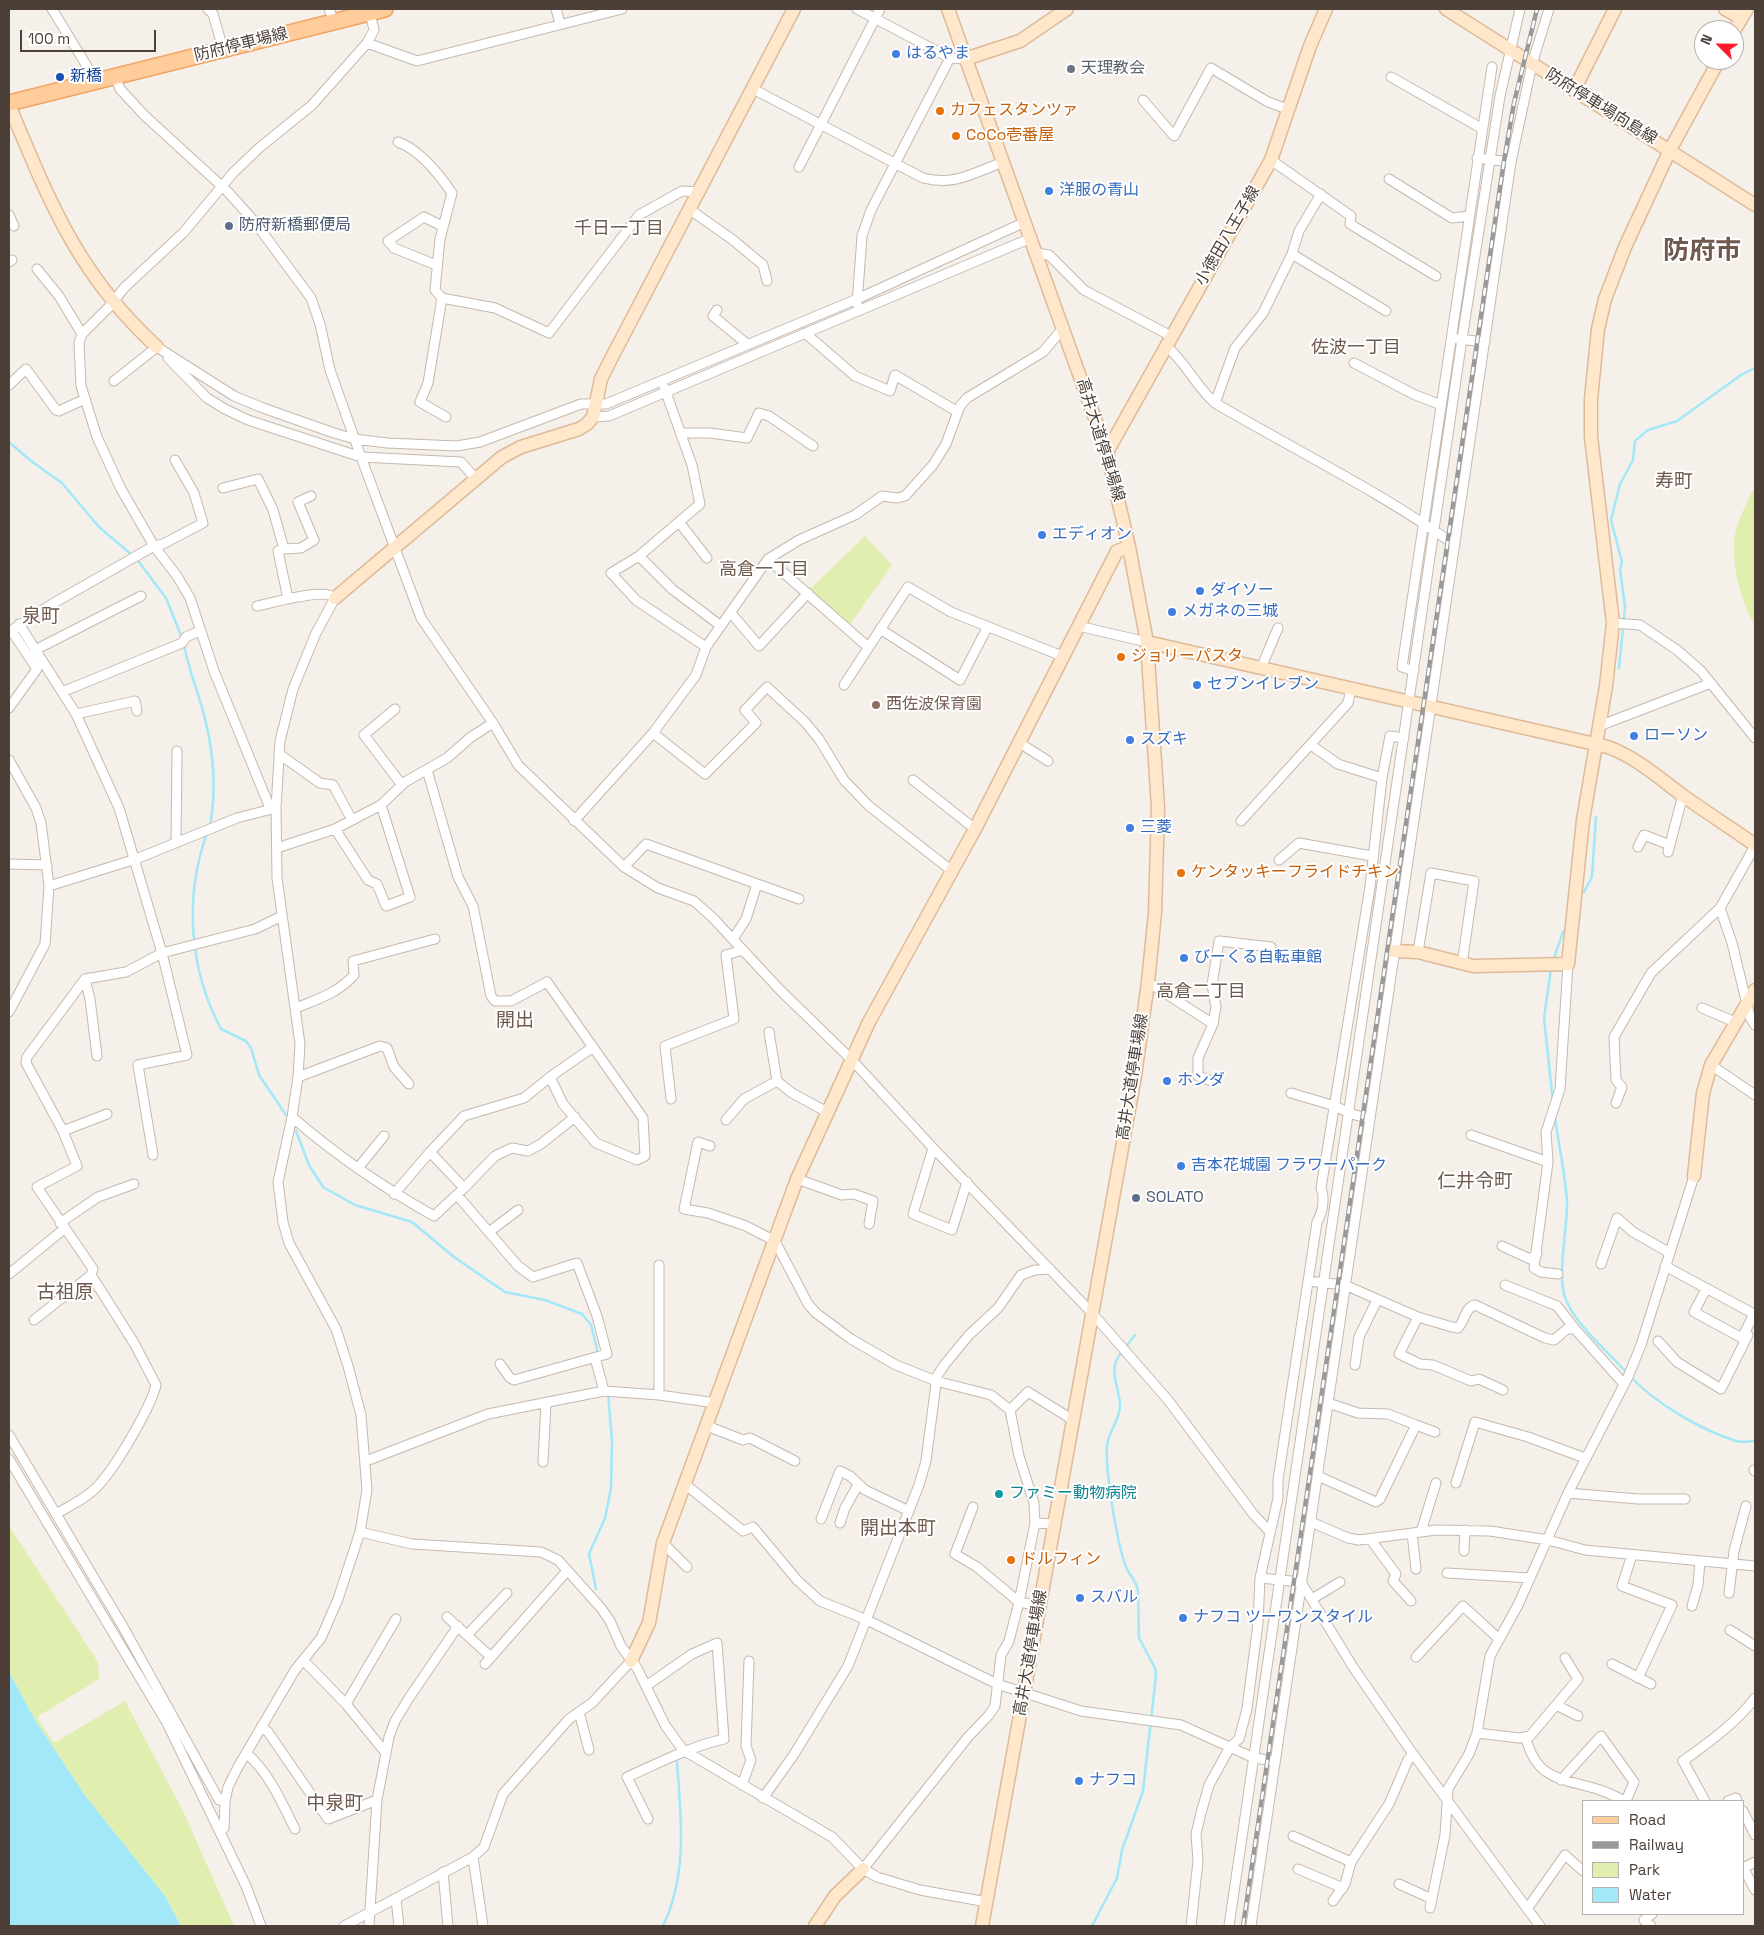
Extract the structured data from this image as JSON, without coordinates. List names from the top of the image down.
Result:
{
  "streets": {
    "main road": ["防府停車場線"],
    "street": ["防府停車場向島線", "小徳田八王子線", "高井大道停車場線"]
  },
  "crossings": [
    ["小徳田八王子線", "高井大道停車場線"]
  ],
  "districts": [
    "千日一丁目",
    "防府市",
    "佐波一丁目",
    "寿町",
    "高倉一丁目",
    "泉町",
    "高倉二丁目",
    "開出",
    "仁井令町",
    "古祖原",
    "開出本町",
    "中泉町"
  ],
  "places": [
    "はるやま",
    "天理教会",
    "新橋",
    "カフェスタンツァ",
    "CoCo壱番屋",
    "洋服の青山",
    "防府新橋郵便局",
    "エディオン",
    "ダイソー",
    "メガネの三城",
    "ジョリーパスタ",
    "セブンイレブン",
    "西佐波保育園",
    "ローソン",
    "スズキ",
    "三菱",
    "ケンタッキーフライドチキン",
    "びーくる自転車館",
    "ホンダ",
    "吉本花城園 フラワーパーク",
    "SOLATO",
    "ファミー動物病院",
    "ドルフィン",
    "スバル",
    "ナフコ ツーワンスタイル",
    "ナフコ"
  ],
  "legend": [
    "Road",
    "Railway",
    "Park",
    "Water"
  ],
  "scale_bar": "100 m",
  "north": "top left"
}
